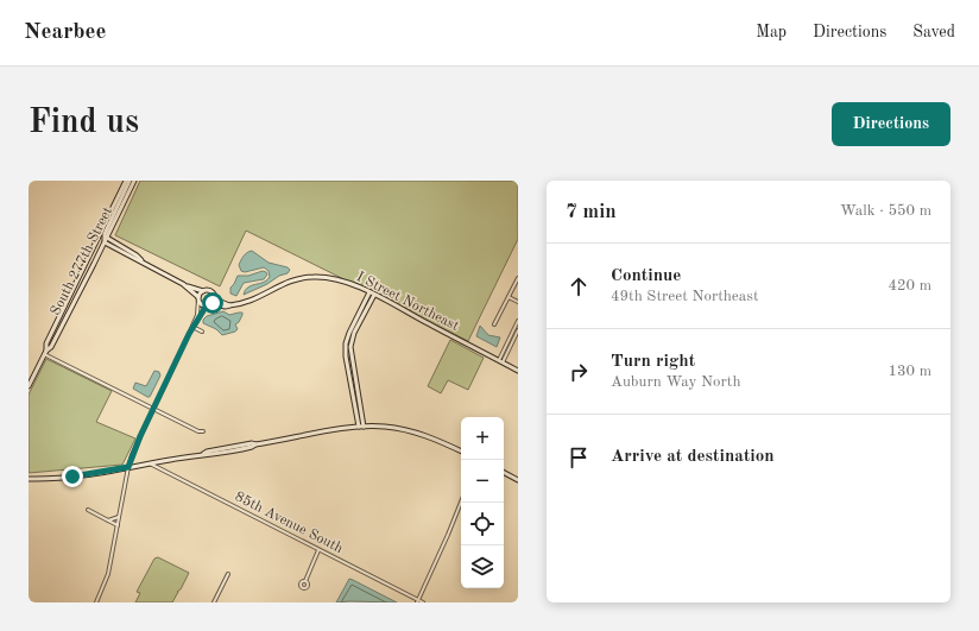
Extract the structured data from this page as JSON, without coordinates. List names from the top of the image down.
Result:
{
  "streets": {
    "main road": ["South 277th Street", "I Street Northeast"],
    "street": ["85th Avenue South"]
  },
  "page": {
    "header": "Nearbee",
    "nav": ["Map", "Directions", "Saved"],
    "buttons": "Directions",
    "title": "Find us",
    "heading": ["7 min", "Walk · 550 m"],
    "list": [
      ["Continue", "49th Street Northeast", "420 m"],
      ["Turn right", "Auburn Way North", "130 m"],
      "Arrive at destination"
    ],
    "map_buttons": ["+", "−"]
  }
}
